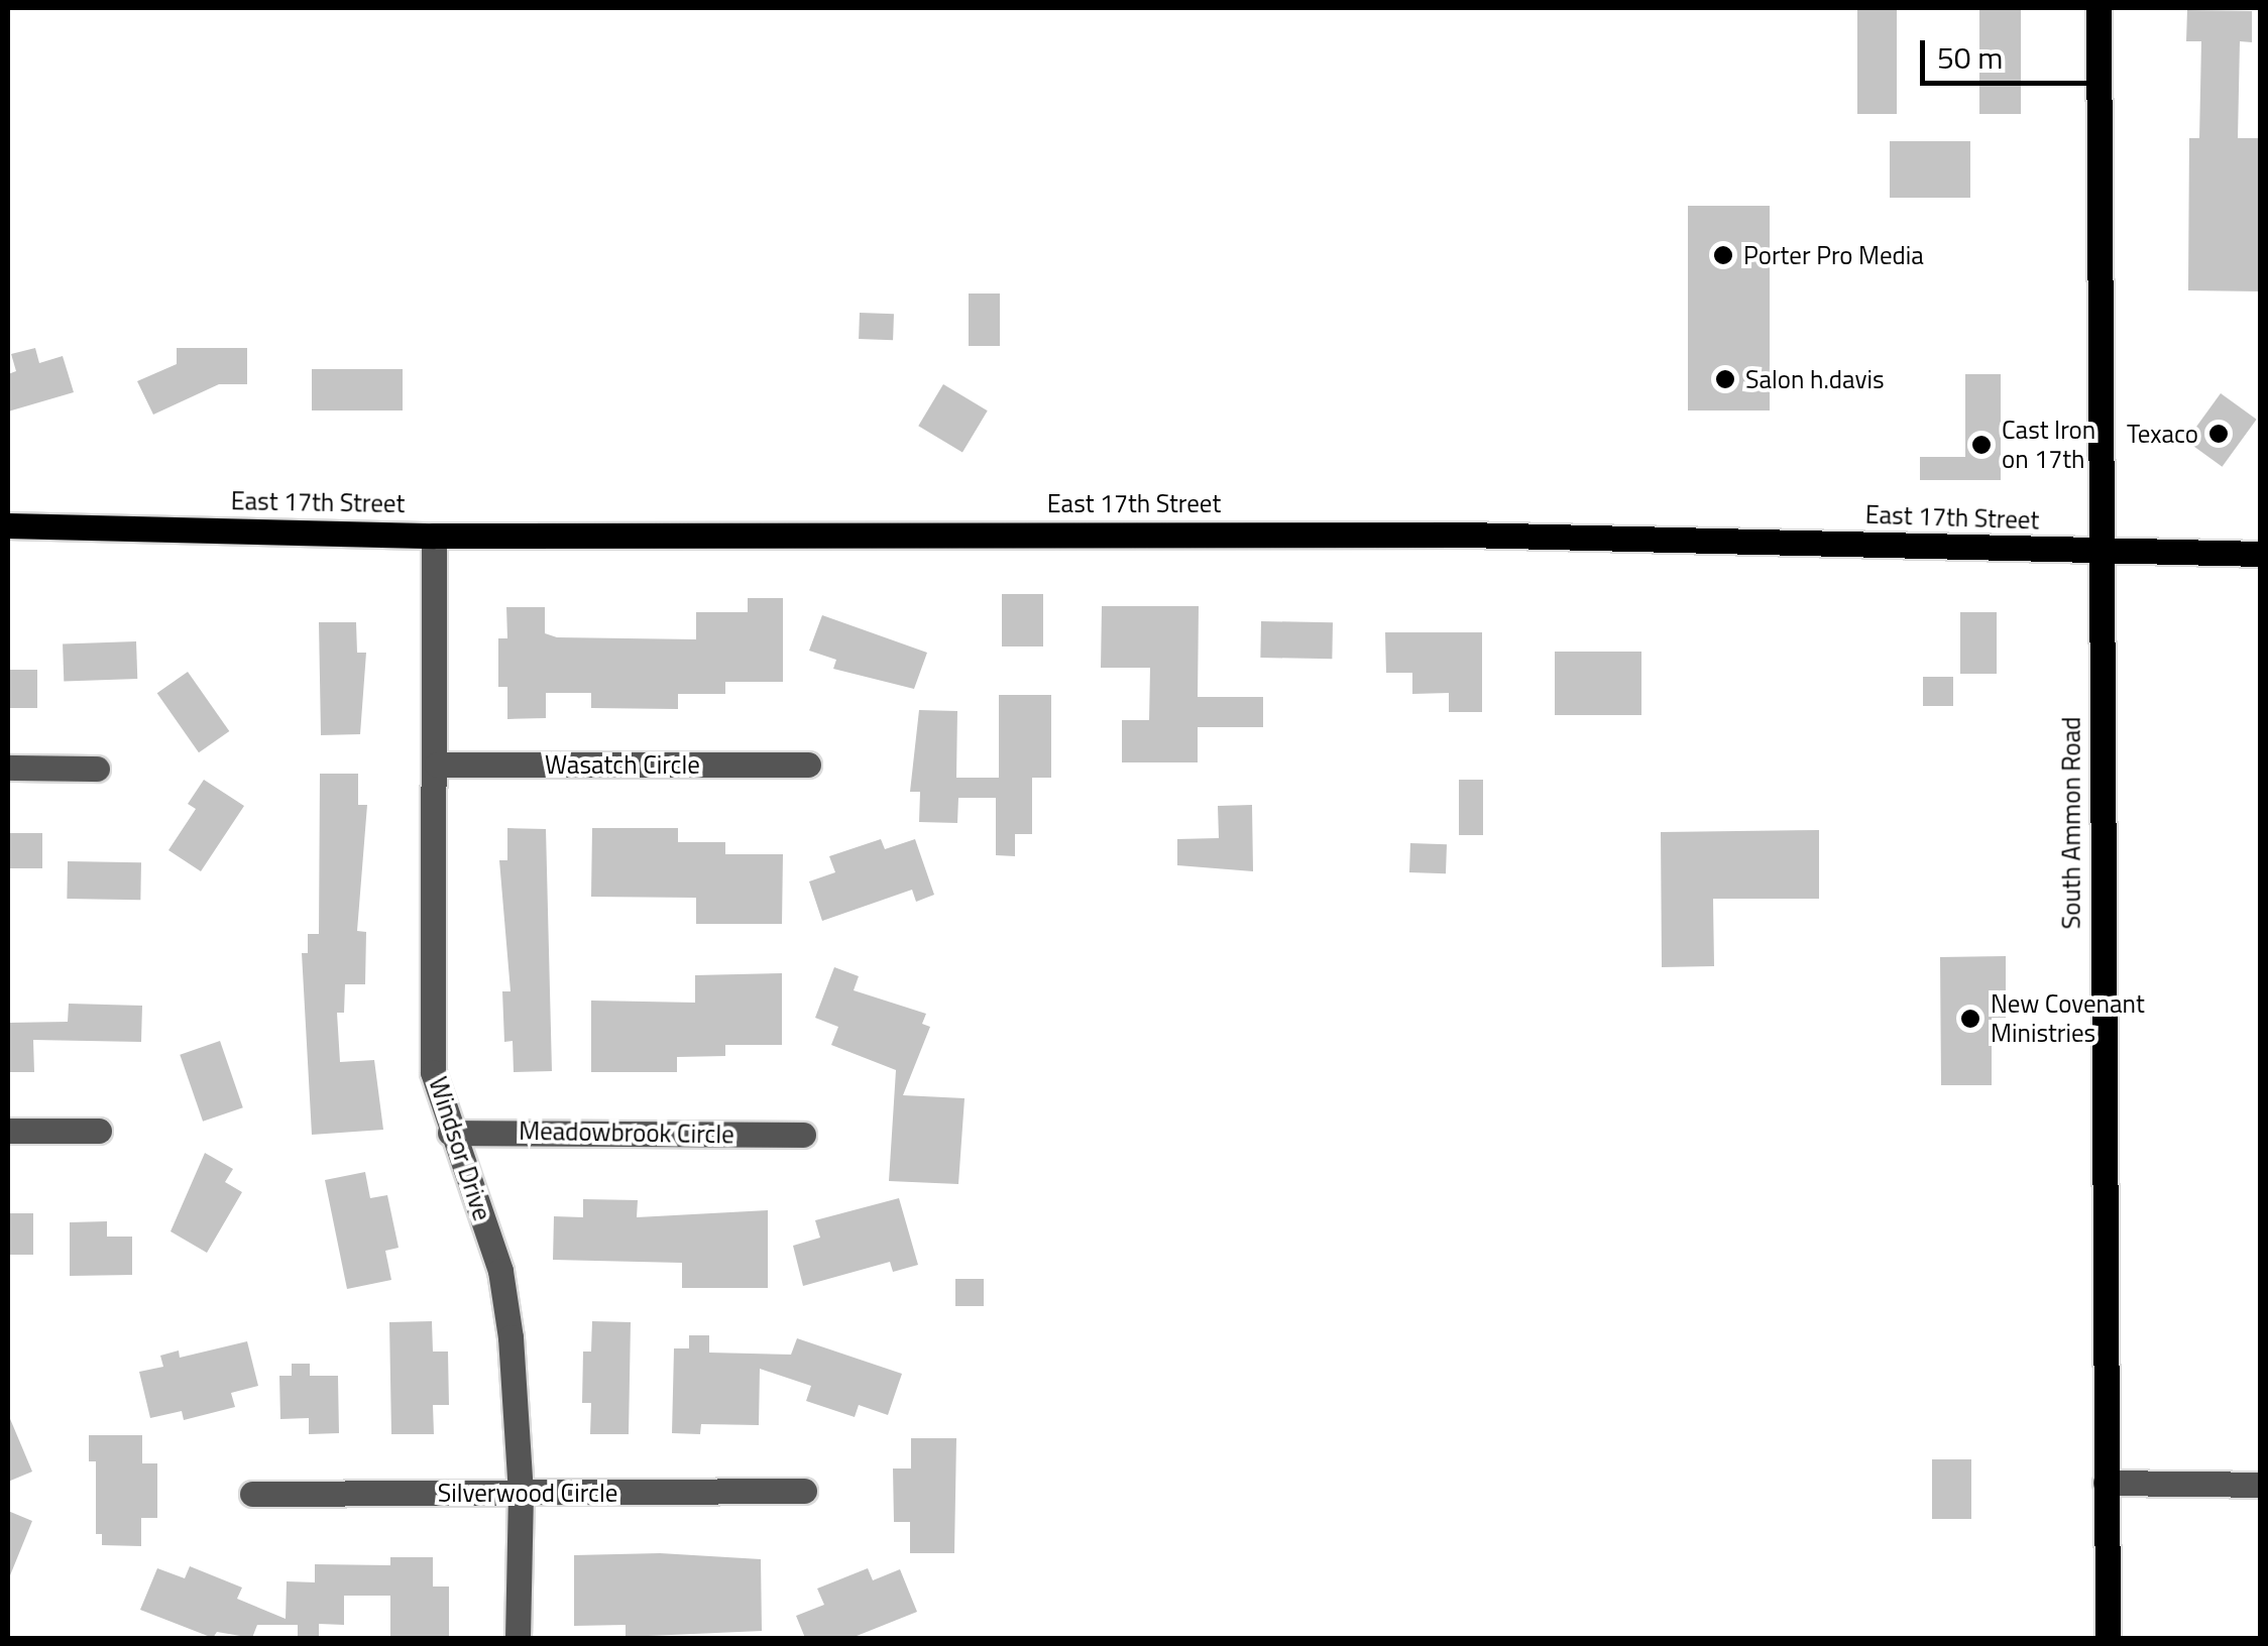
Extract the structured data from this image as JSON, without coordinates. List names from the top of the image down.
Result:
{
  "streets": {
    "main road": ["East 17th Street", "South Ammon Road"],
    "street": [
      "Wasatch Circle",
      "Meadowbrook Circle",
      "Windsor Drive",
      "Silverwood Circle"
    ]
  },
  "crossings": [
    ["East 17th Street", "South Ammon Road"],
    ["East 17th Street", "Windsor Drive"],
    ["Wasatch Circle", "Windsor Drive"],
    ["Meadowbrook Circle", "Windsor Drive"],
    ["Windsor Drive", "Silverwood Circle"]
  ],
  "places": [
    "Porter Pro Media",
    "Salon h.davis",
    "Texaco",
    "Cast Iron on 17th",
    "New Covenant Ministries"
  ],
  "scale_bar": "50 m"
}
